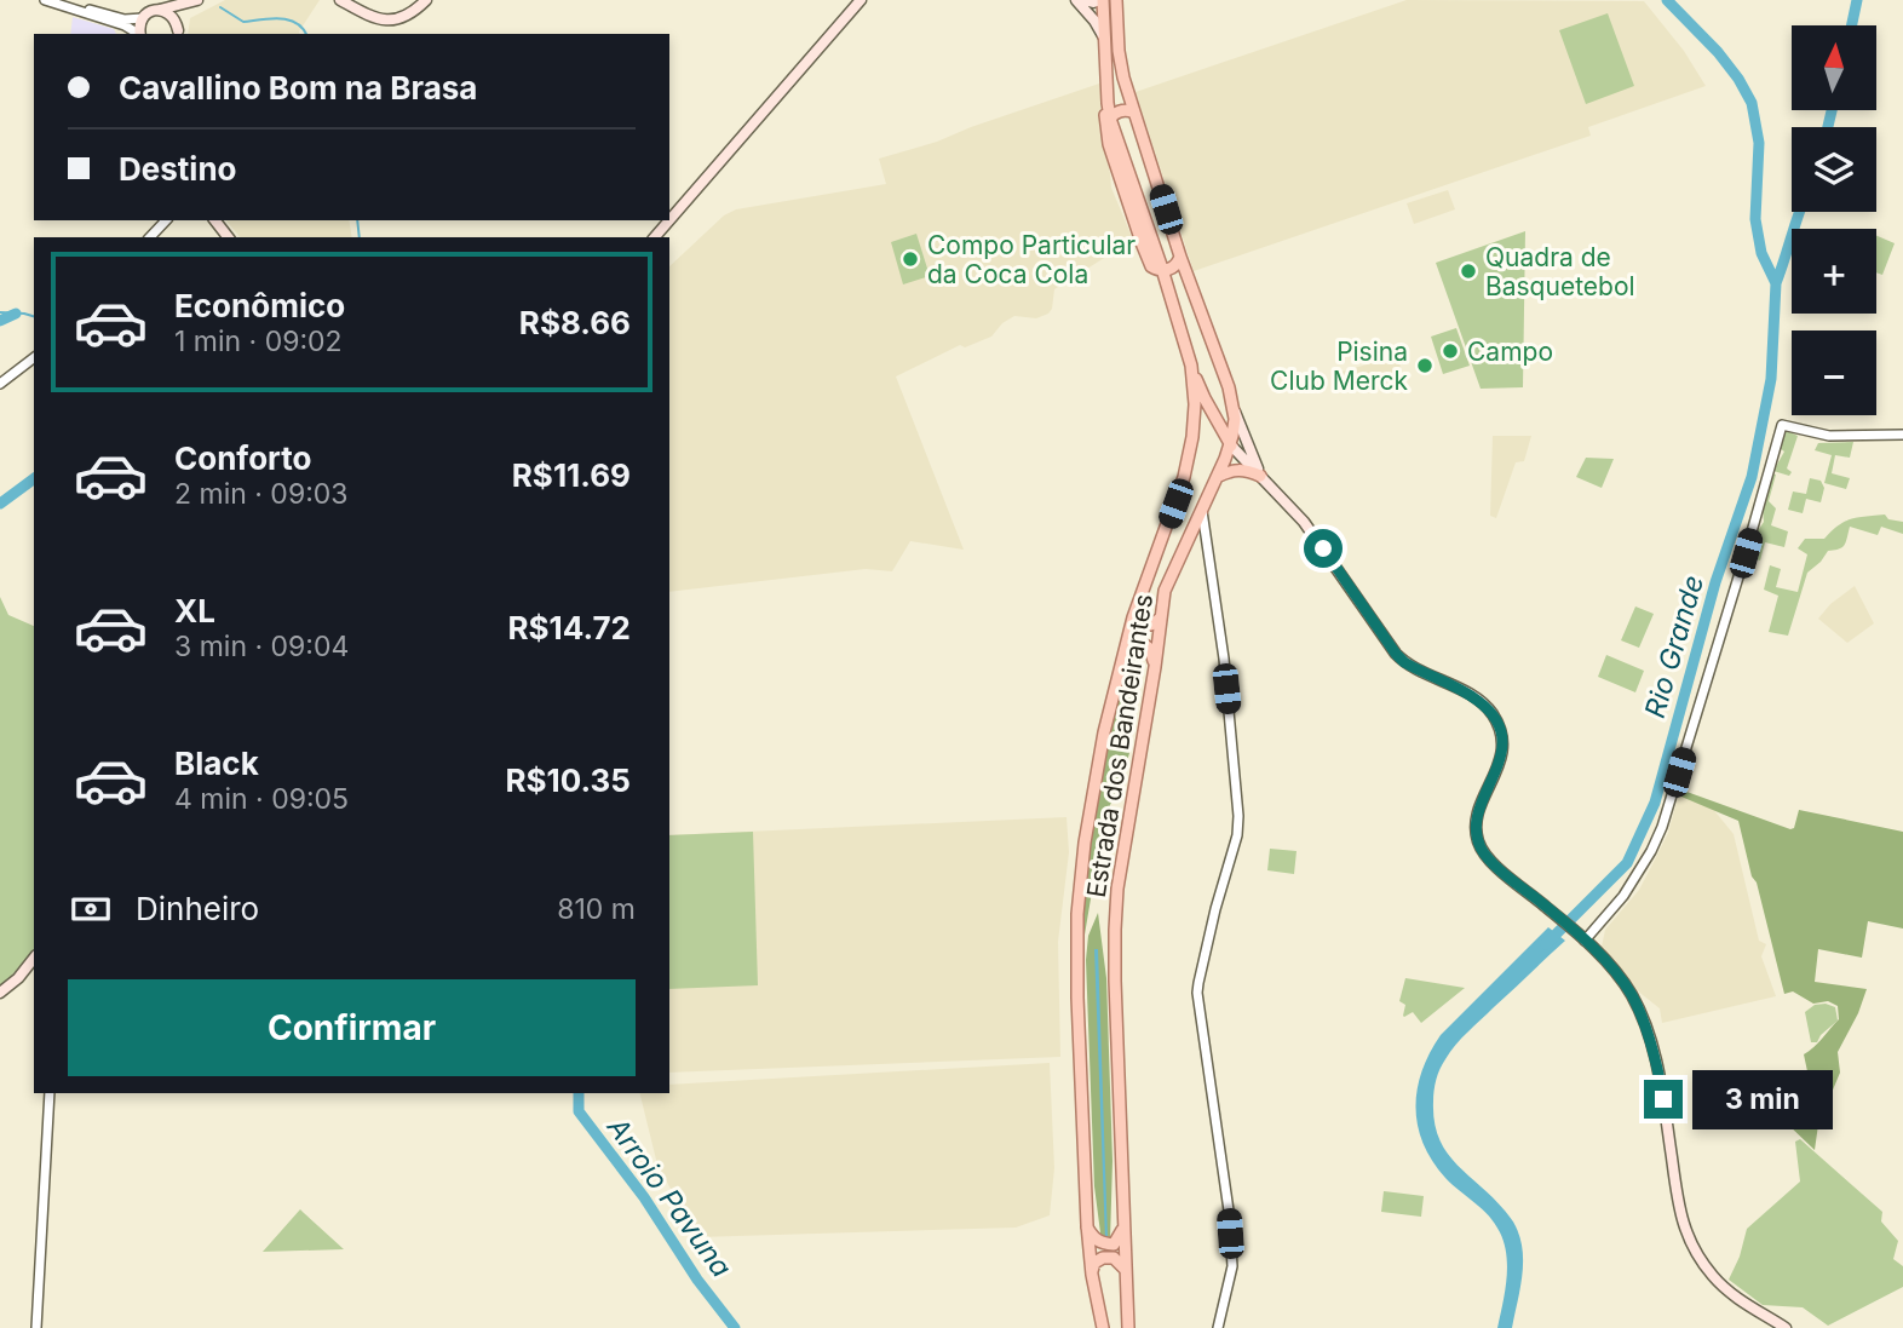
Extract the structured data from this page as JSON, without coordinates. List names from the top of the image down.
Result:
{
  "streets": {
    "main road": ["Estrada dos Bandeirantes"]
  },
  "water": ["Rio Grande", "Arroio Pavuna"],
  "places": [
    "Compo Particular da Coca Cola",
    "Quadra de Basquetebol",
    "Campo",
    "Pisina Club Merck"
  ],
  "north": "top",
  "page": {
    "map_buttons": ["+", "−"],
    "banner": ["Cavallino Bom na Brasa", "Destino"],
    "list": [
      {
        "name": "Econômico",
        "note": "1 min · 09:02",
        "value": "R$8.66"
      },
      {
        "name": "Conforto",
        "note": "2 min · 09:03",
        "value": "R$11.69"
      },
      {
        "name": "XL",
        "note": "3 min · 09:04",
        "value": "R$14.72"
      },
      {
        "name": "Black",
        "note": "4 min · 09:05",
        "value": "R$10.35"
      }
    ],
    "pay": ["Dinheiro", "810 m"],
    "buttons": "Confirmar",
    "bubble": "3 min"
  }
}
